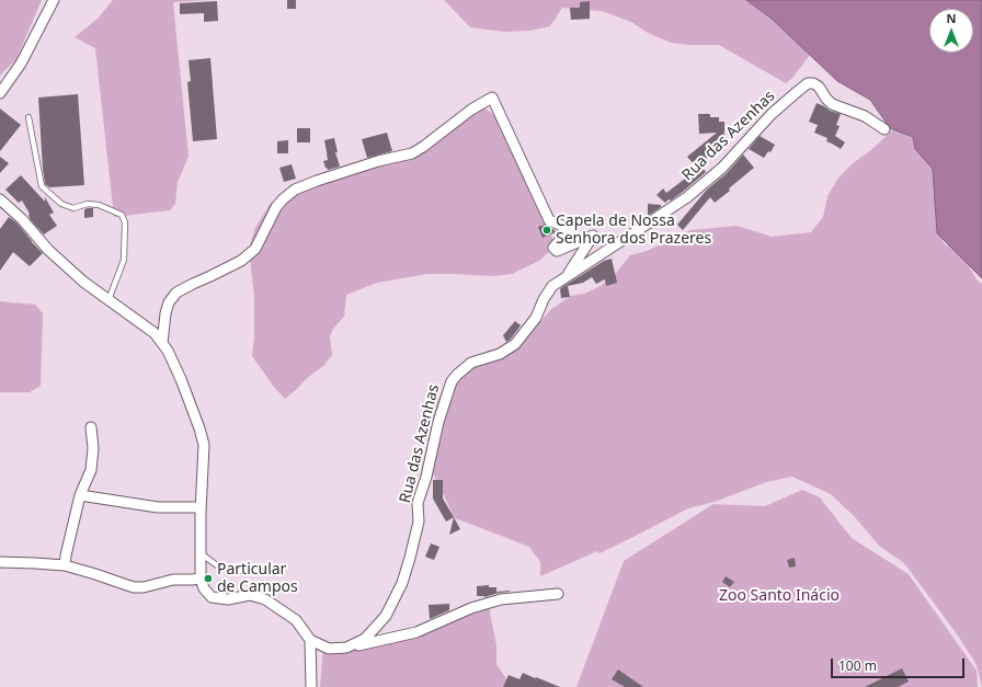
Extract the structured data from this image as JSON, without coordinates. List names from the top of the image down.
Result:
{
  "streets": {
    "street": ["Rua das Azenhas"]
  },
  "parks": ["Zoo Santo Inácio"],
  "places": ["Capela de Nossa Senhora dos Prazeres", "Particular de Campos"],
  "scale_bar": "100 m",
  "north": "top"
}
